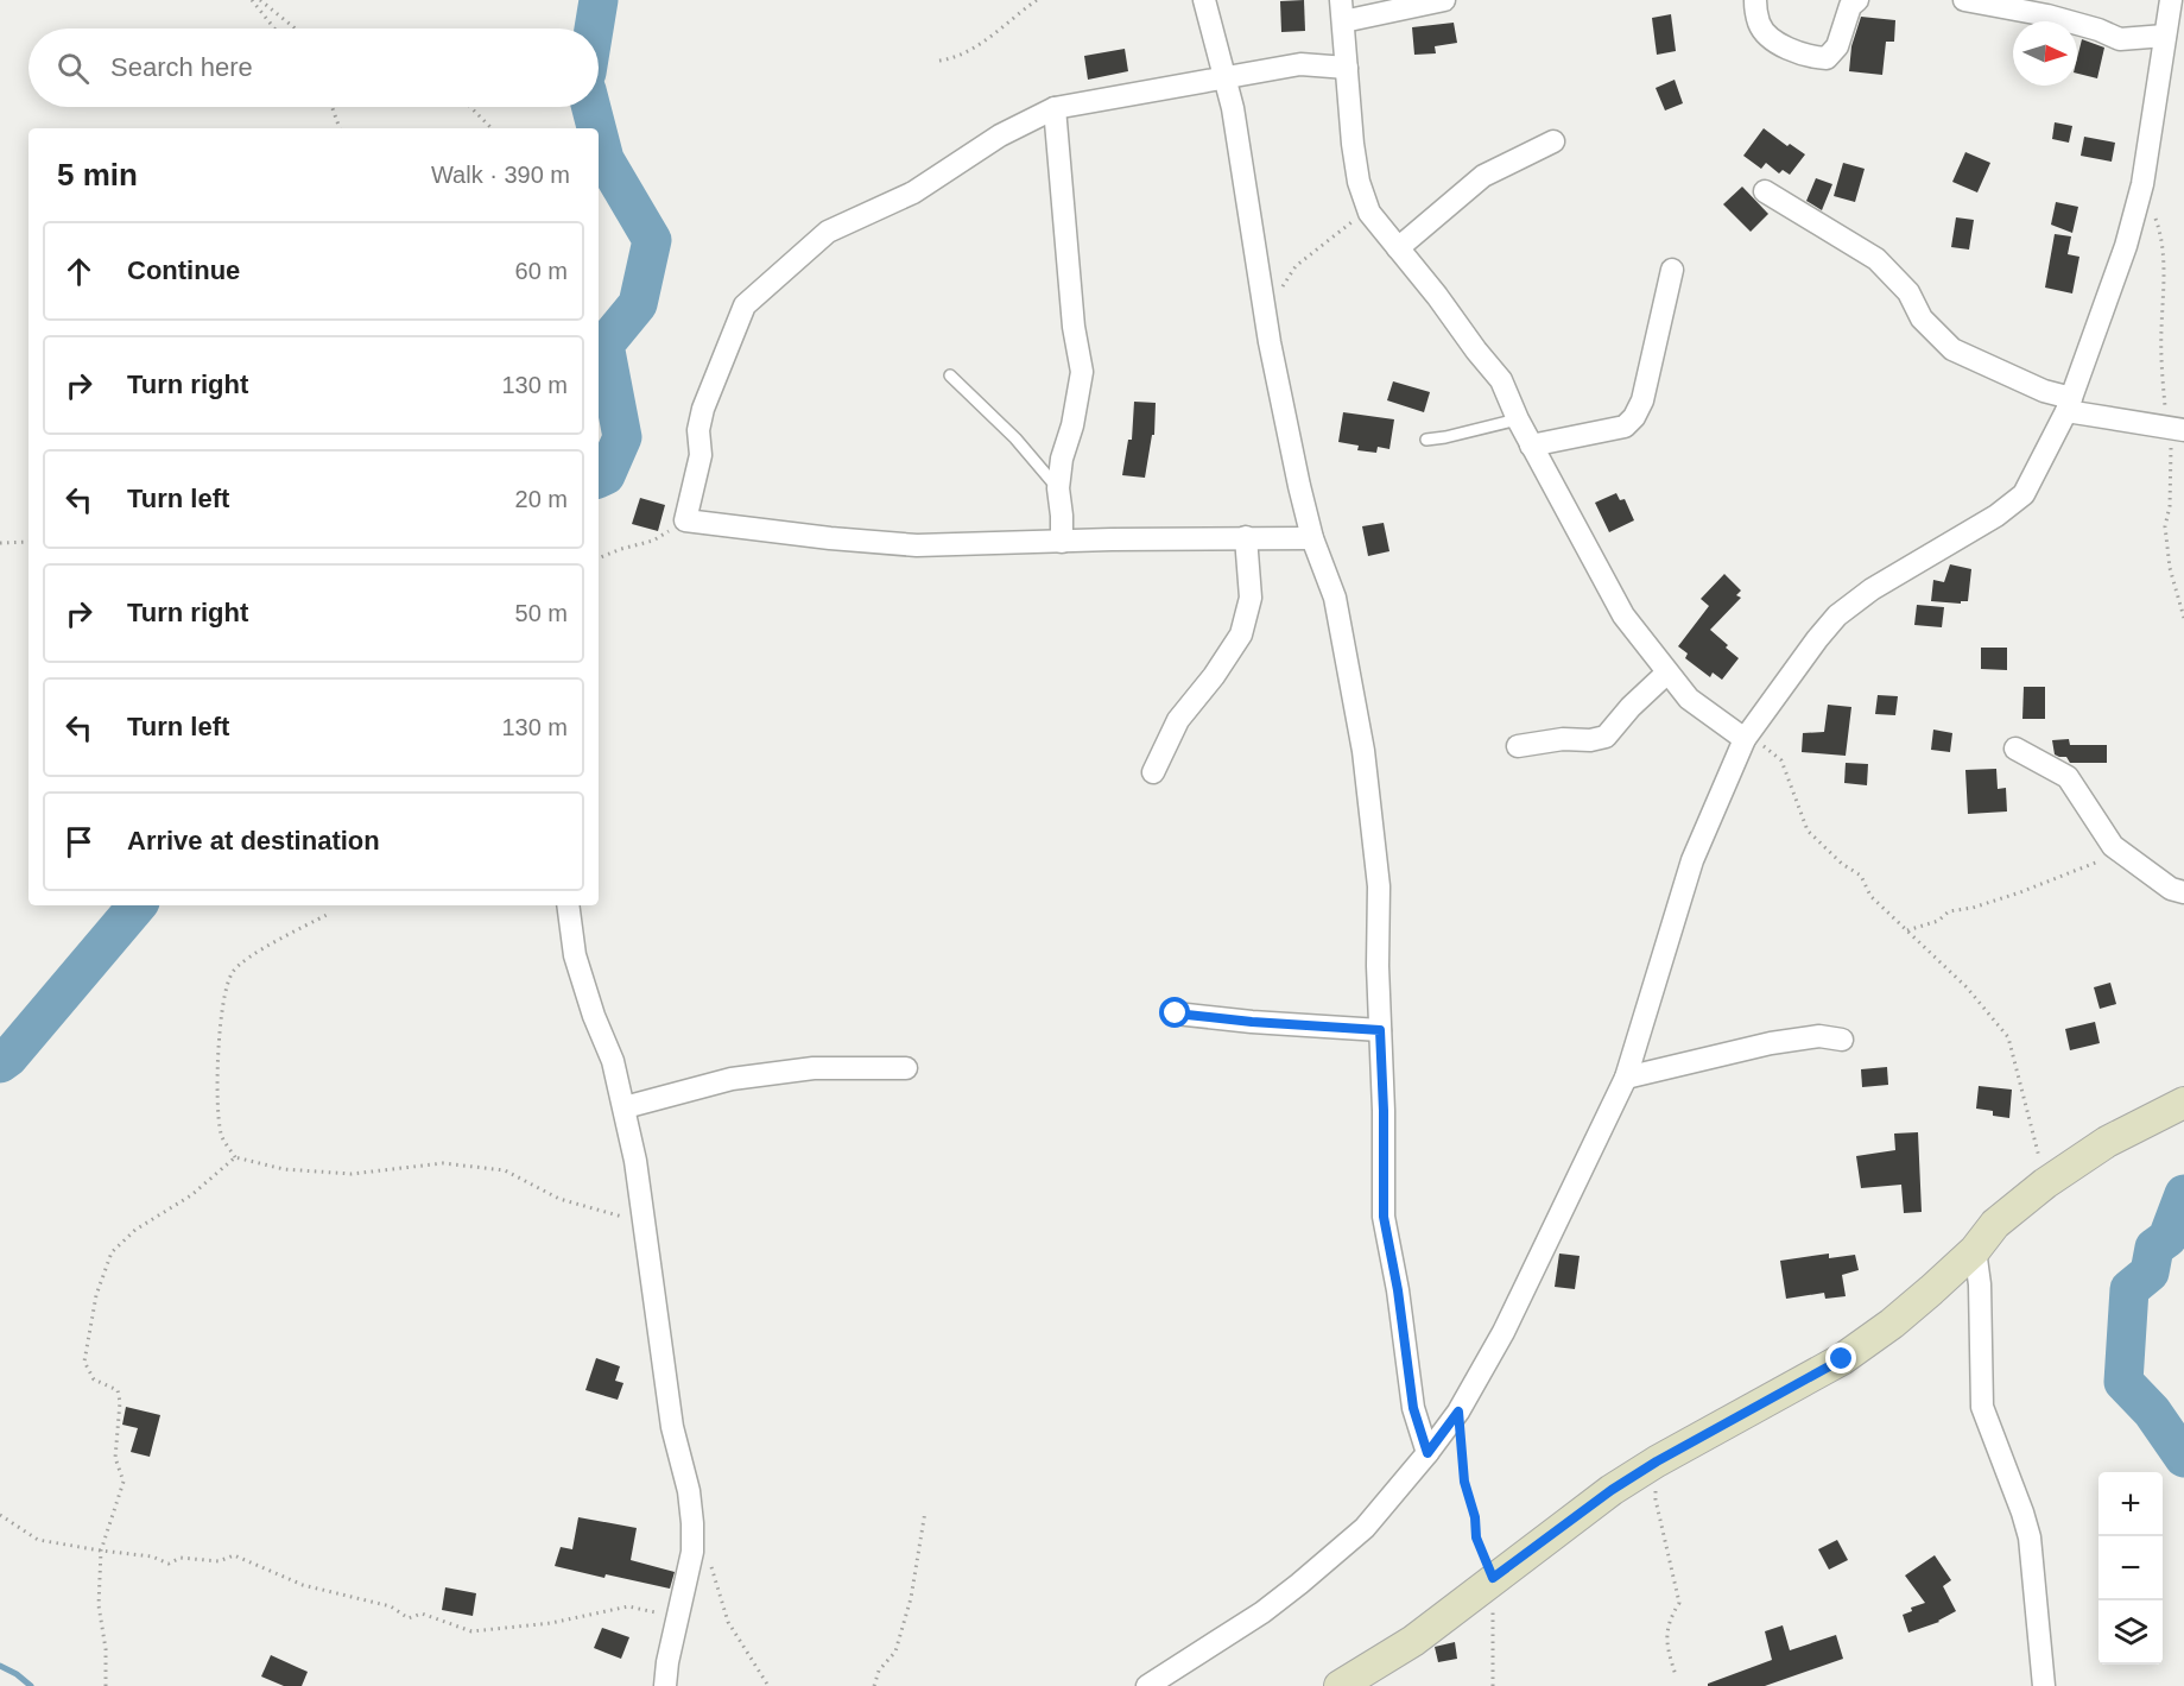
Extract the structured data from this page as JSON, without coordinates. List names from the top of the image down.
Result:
{
  "north": "right",
  "page": {
    "search": "Search here",
    "heading": ["5 min", "Walk · 390 m"],
    "list": [
      ["Continue", "60 m"],
      ["Turn right", "130 m"],
      ["Turn left", "20 m"],
      ["Turn right", "50 m"],
      ["Turn left", "130 m"],
      "Arrive at destination"
    ],
    "map_buttons": ["+", "−"]
  }
}
